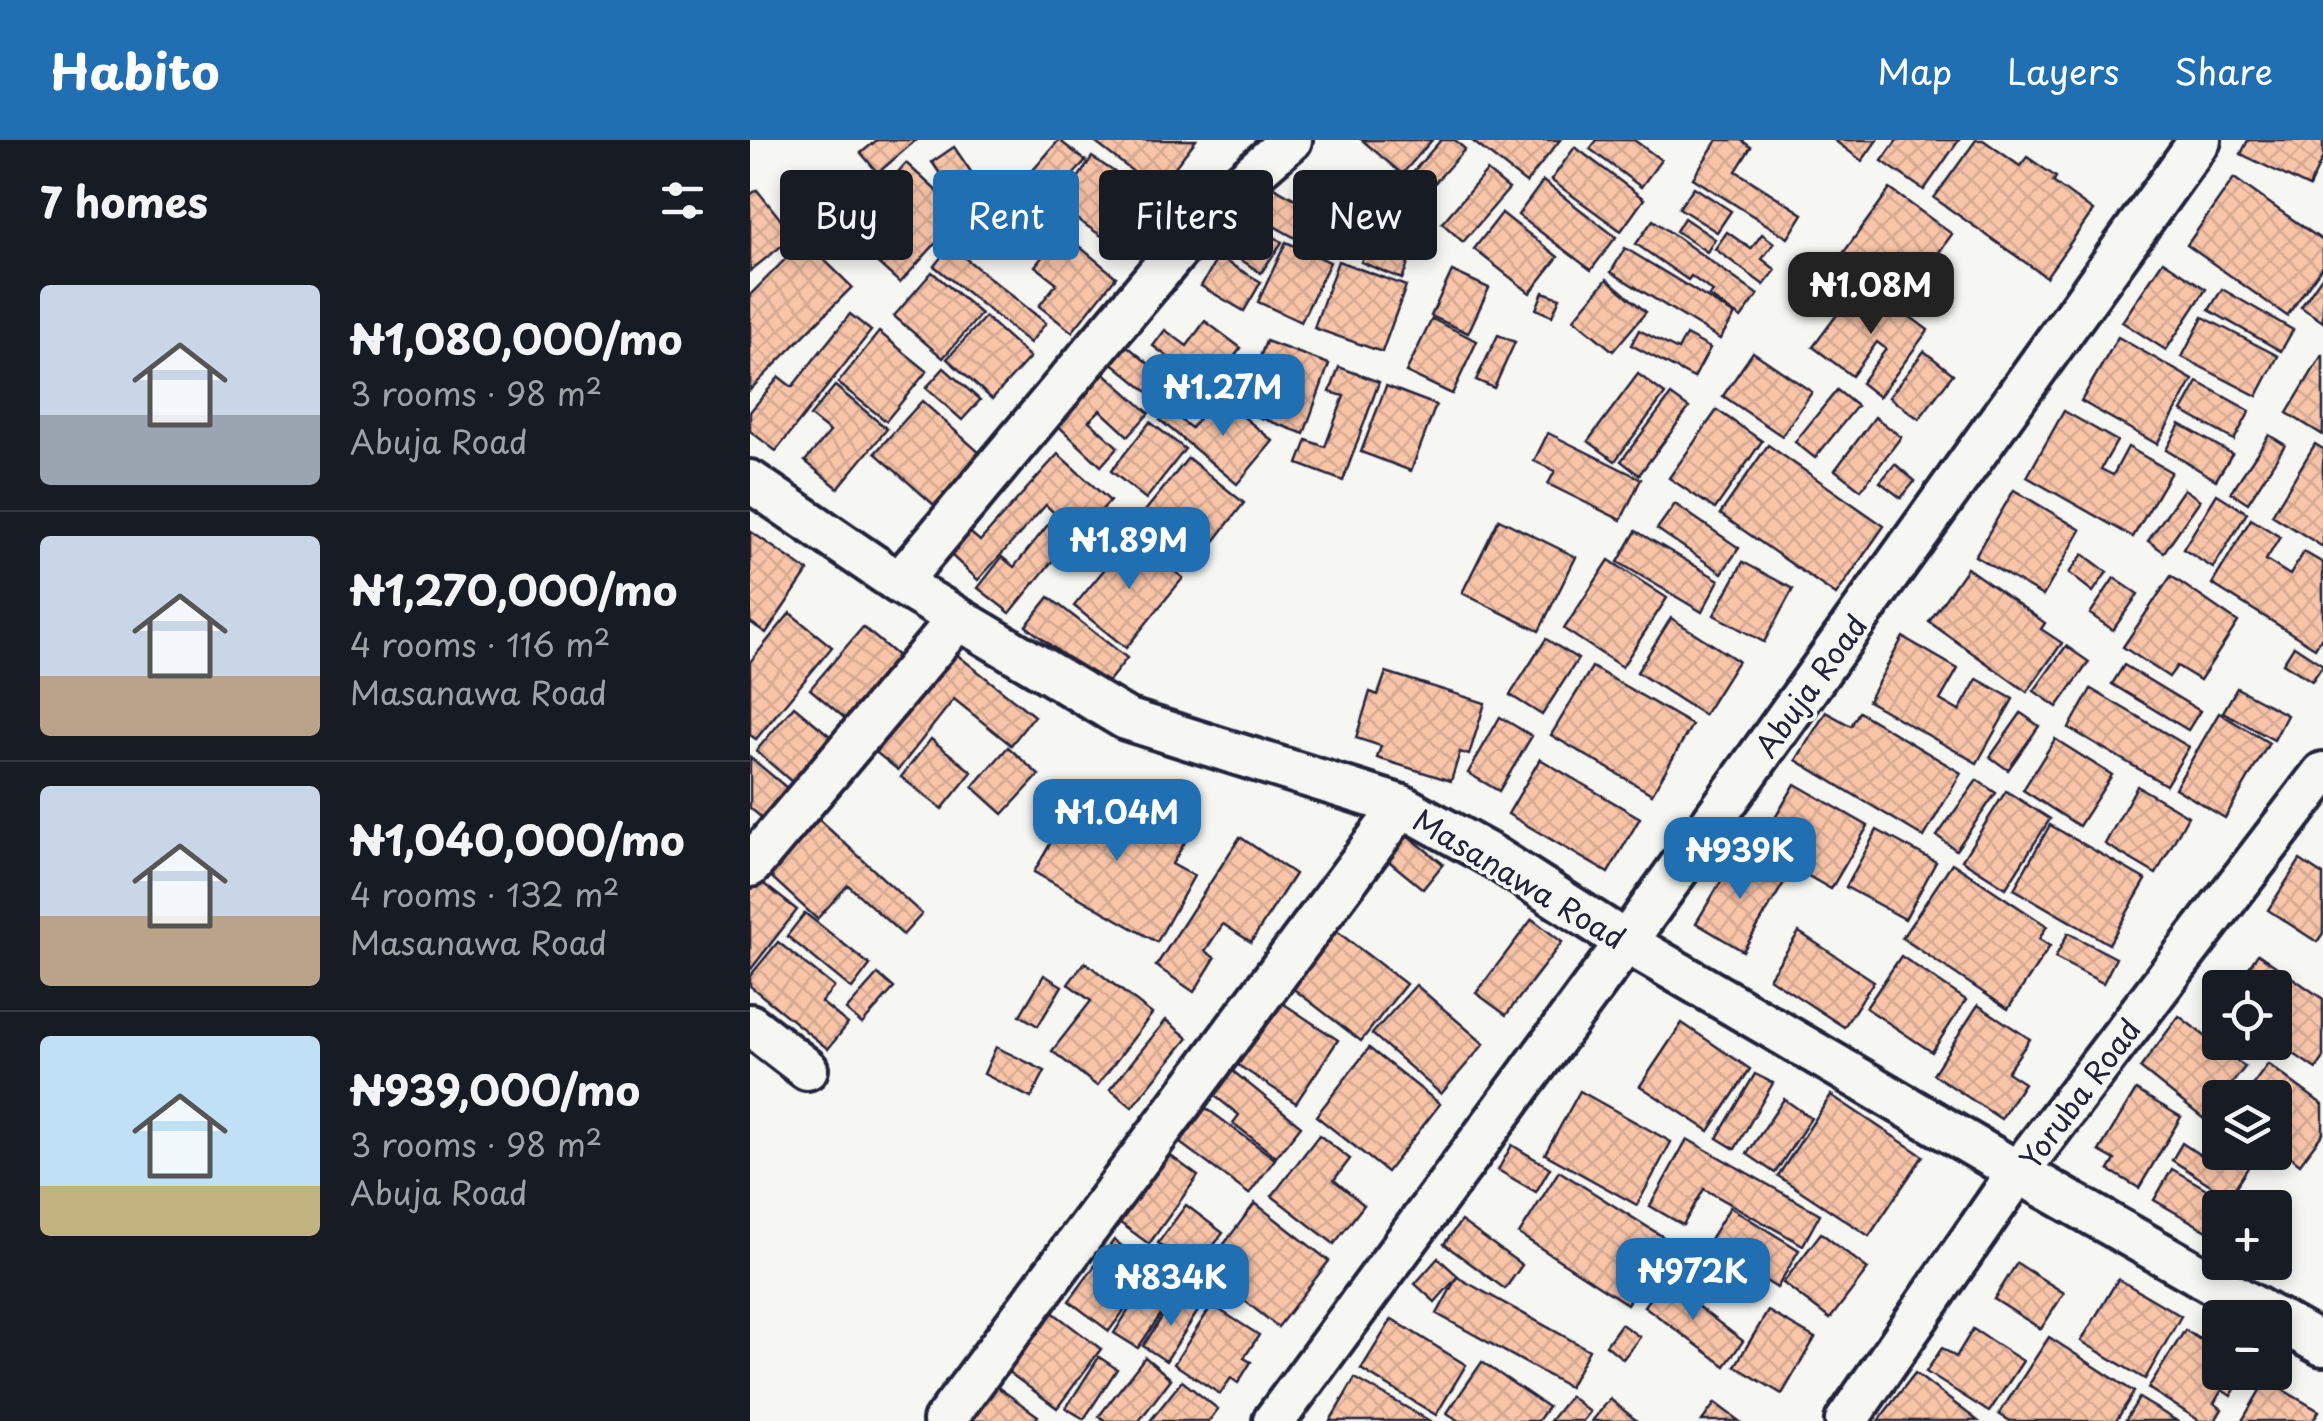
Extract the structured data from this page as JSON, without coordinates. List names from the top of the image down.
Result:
{
  "streets": {
    "street": ["Abuja Road", "Masanawa Road", "Yoruba Road"]
  },
  "crossings": [
    ["Abuja Road", "Masanawa Road"],
    ["Masanawa Road", "Yoruba Road"]
  ],
  "page": {
    "header": "Habito",
    "nav": ["Map", "Layers", "Share"],
    "heading": "7 homes",
    "chip": [
      "Buy",
      "Rent",
      "Filters",
      "New"
    ],
    "price": [
      "₦1.08M",
      "₦1.27M",
      "₦1.89M",
      "₦1.04M",
      "₦939K",
      "₦972K",
      "₦834K"
    ],
    "list": [
      {
        "name": "₦1,080,000/mo",
        "note": "3 rooms · 98 m² · Abuja Road"
      },
      {
        "name": "₦1,270,000/mo",
        "note": "4 rooms · 116 m² · Masanawa Road"
      },
      {
        "name": "₦1,040,000/mo",
        "note": "4 rooms · 132 m² · Masanawa Road"
      },
      {
        "name": "₦939,000/mo",
        "note": "3 rooms · 98 m² · Abuja Road"
      }
    ],
    "map_buttons": ["+", "−"]
  }
}
